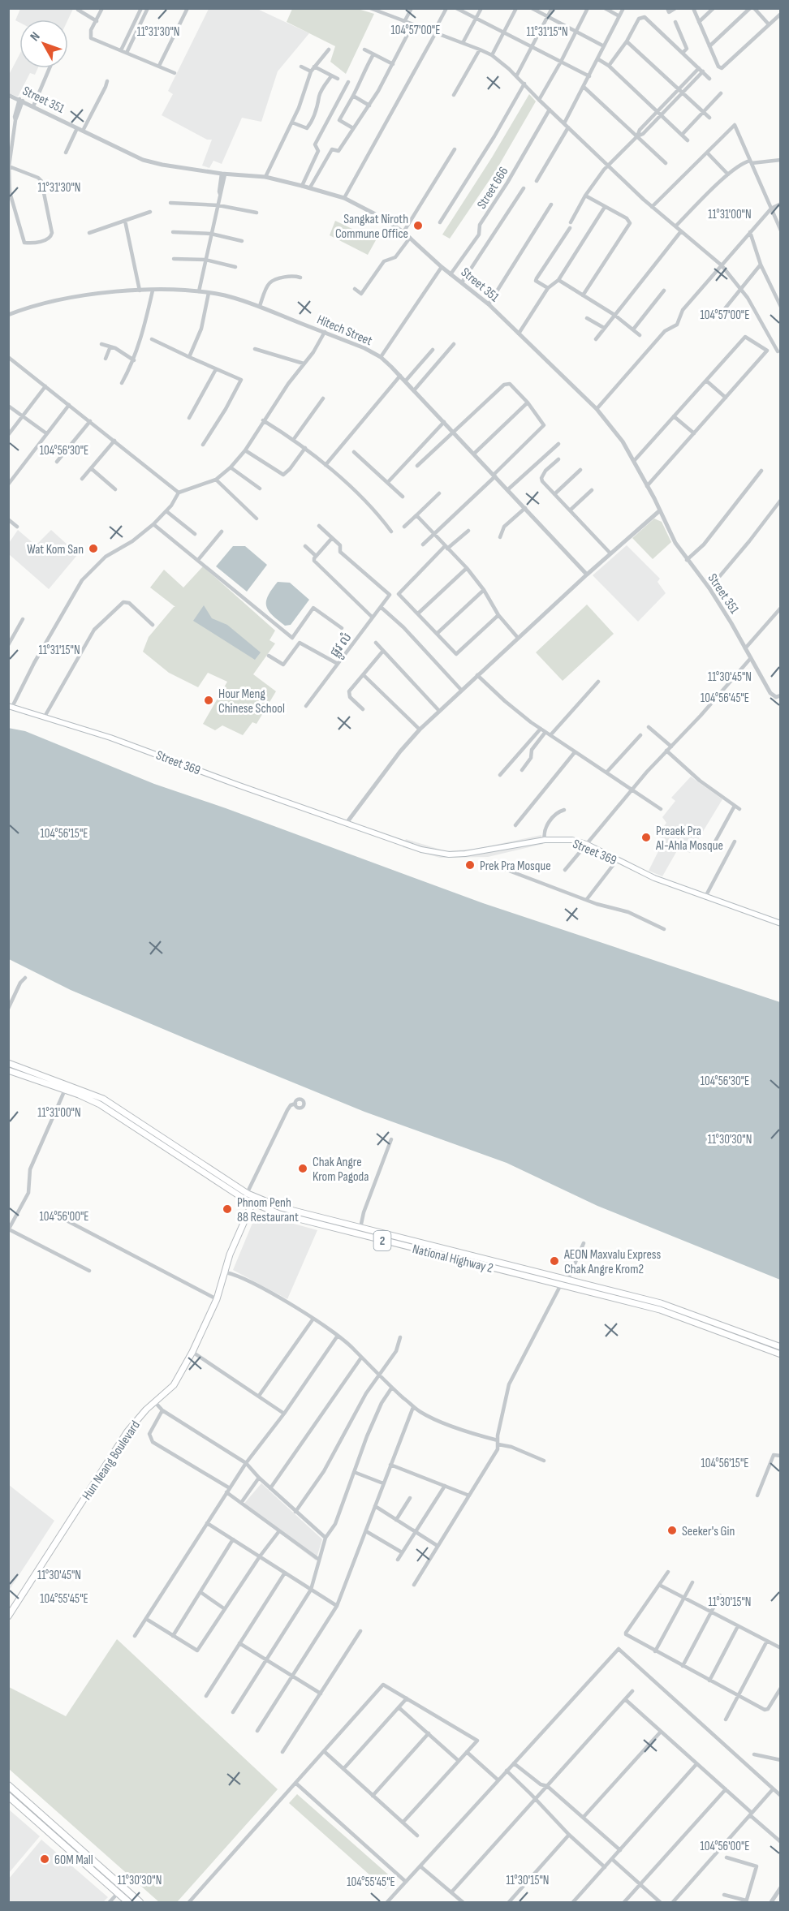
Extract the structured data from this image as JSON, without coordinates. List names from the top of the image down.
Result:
{
  "streets": {
    "main road": [
      "Street 369",
      "2",
      "National Highway 2",
      "Hun Neang Boulevard"
    ],
    "street": [
      "Street 351",
      "Street 666",
      "Hitech Street",
      "ផ្លូវ លំ"
    ]
  },
  "crossings": [
    ["Street 351", "Street 666"],
    ["National Highway 2", "Hun Neang Boulevard"]
  ],
  "places": [
    "Sangkat Niroth Commune Office",
    "Wat Kom San",
    "Hour Meng Chinese School",
    "Preaek Pra Al-Ahla Mosque",
    "Prek Pra Mosque",
    "Chak Angre Krom Pagoda",
    "Phnom Penh 88 Restaurant",
    "AEON Maxvalu Express Chak Angre Krom2",
    "Seeker's Gin",
    "60M Mall"
  ],
  "north": "top left",
  "coordinates": [
    "104°57'00\"E",
    "11°31'30\"N",
    "11°31'15\"N",
    "11°31'00\"N",
    "104°56'30\"E",
    "11°30'45\"N",
    "104°56'45\"E",
    "104°56'15\"E",
    "11°30'30\"N",
    "104°56'00\"E",
    "104°55'45\"E",
    "11°30'15\"N"
  ]
}
